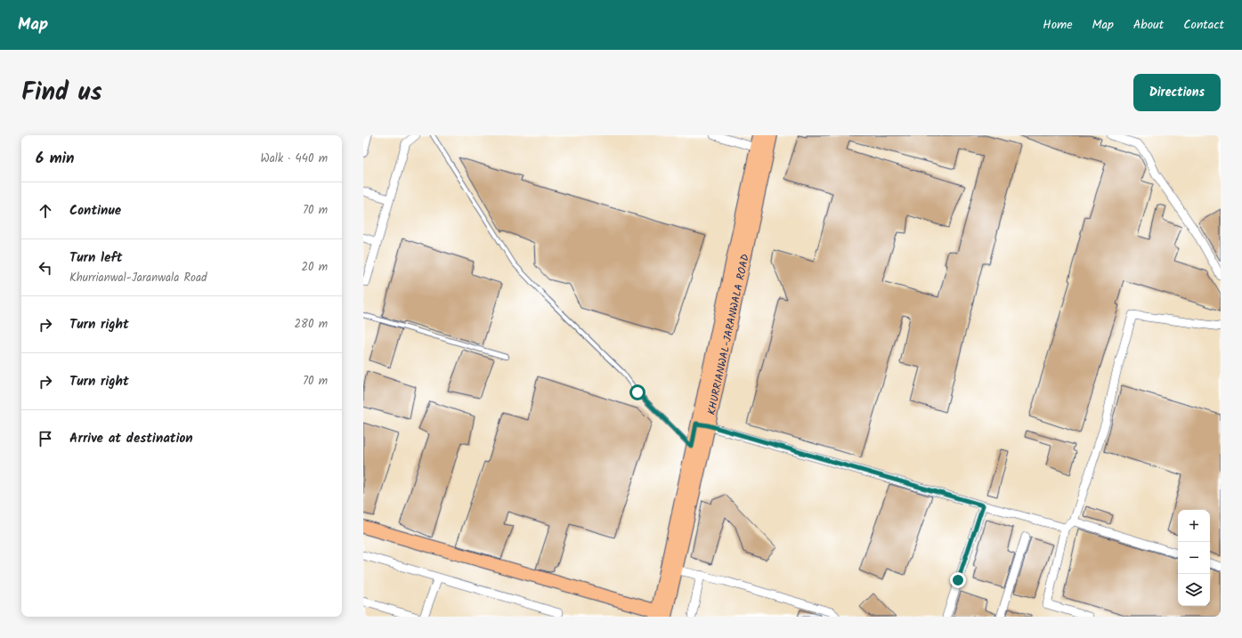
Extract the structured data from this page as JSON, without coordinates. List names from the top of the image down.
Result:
{
  "streets": {
    "main road": ["KHURRIANWAL-JARANWALA ROAD"]
  },
  "page": {
    "header": "Map",
    "nav": [
      "Home",
      "Map",
      "About",
      "Contact"
    ],
    "title": "Find us",
    "buttons": "Directions",
    "heading": ["6 min", "Walk · 440 m"],
    "list": [
      ["Continue", "70 m"],
      ["Turn left", "Khurrianwal-Jaranwala Road", "20 m"],
      ["Turn right", "280 m"],
      ["Turn right", "70 m"],
      "Arrive at destination"
    ],
    "map_buttons": ["+", "−"]
  }
}
